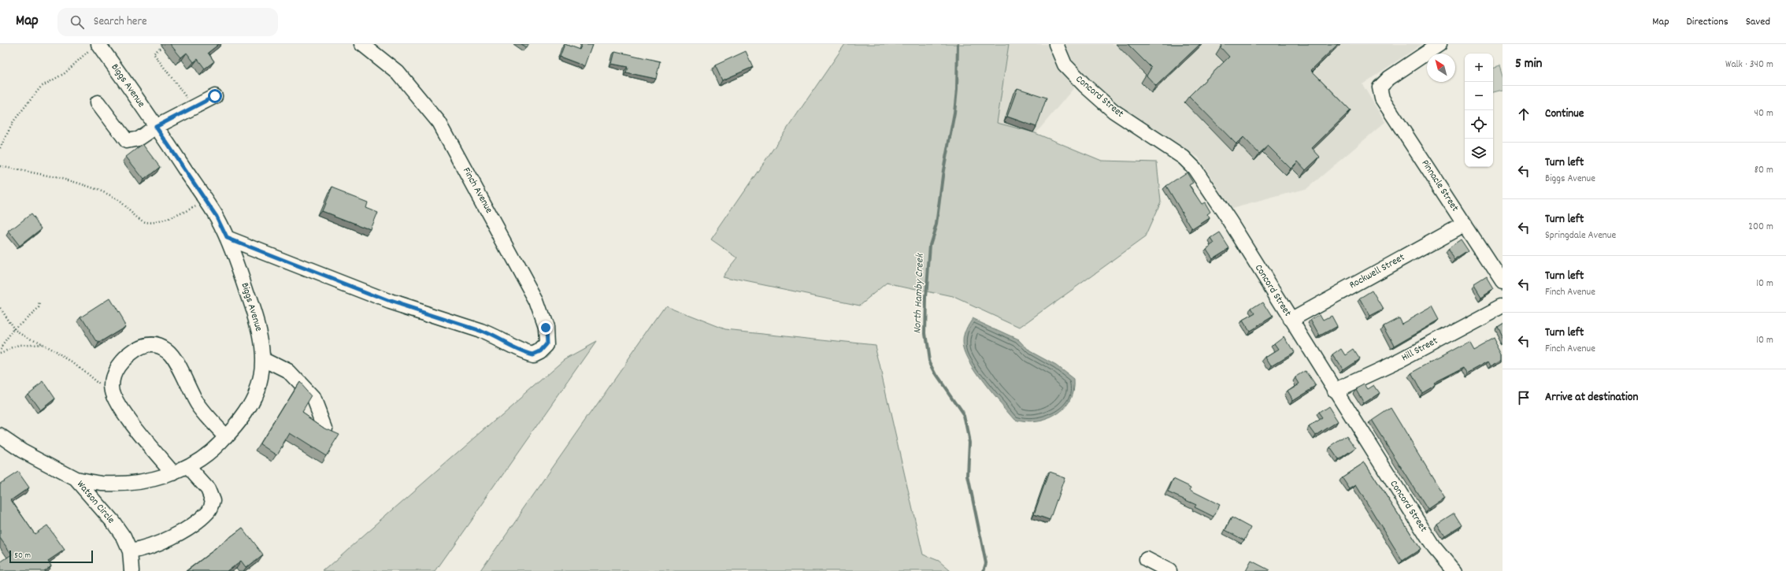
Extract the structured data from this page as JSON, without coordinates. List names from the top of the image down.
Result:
{
  "streets": {
    "street": [
      "Biggs Avenue",
      "Concord Street",
      "Pinnacle Street",
      "Finch Avenue",
      "Rockwell Street",
      "Hill Street",
      "Watson Circle"
    ]
  },
  "crossings": [
    ["Biggs Avenue", "Finch Avenue"],
    ["Biggs Avenue", "Watson Circle"],
    ["Concord Street", "Rockwell Street"],
    ["Concord Street", "Hill Street"],
    ["Pinnacle Street", "Rockwell Street"]
  ],
  "water": ["North Hamby Creek"],
  "scale_bar": "50 m",
  "north": "top left",
  "page": {
    "header": "Map",
    "search": "Search here",
    "nav": ["Map", "Directions", "Saved"],
    "heading": ["5 min", "Walk · 340 m"],
    "map_buttons": ["+", "−"],
    "list": [
      ["Continue", "40 m"],
      ["Turn left", "Biggs Avenue", "80 m"],
      ["Turn left", "Springdale Avenue", "200 m"],
      ["Turn left", "Finch Avenue", "10 m"],
      ["Turn left", "Finch Avenue", "10 m"],
      "Arrive at destination"
    ],
    "scale": "50 m"
  }
}
